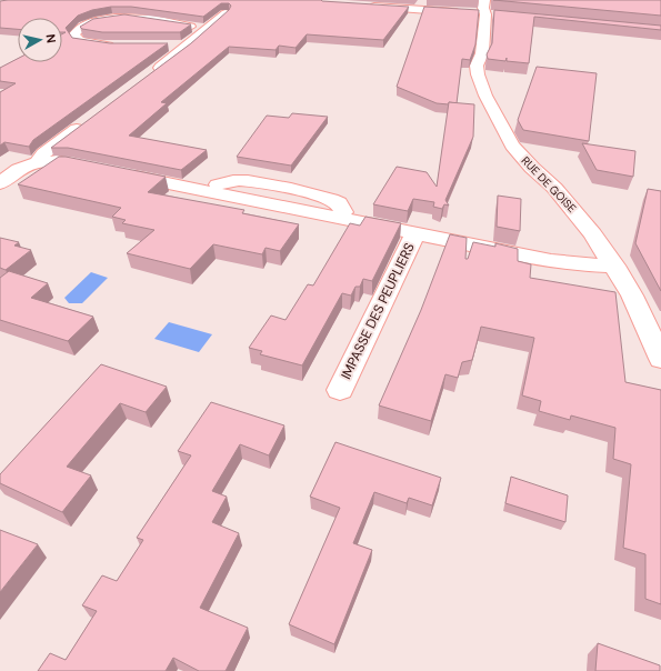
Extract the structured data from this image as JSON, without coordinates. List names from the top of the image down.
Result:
{
  "streets": {
    "street": ["RUE DE GOISE", "IMPASSE DES PEUPLIERS"]
  },
  "crossings": [
    ["RUE DE GOISE", "IMPASSE DES PEUPLIERS"]
  ],
  "north": "right"
}
